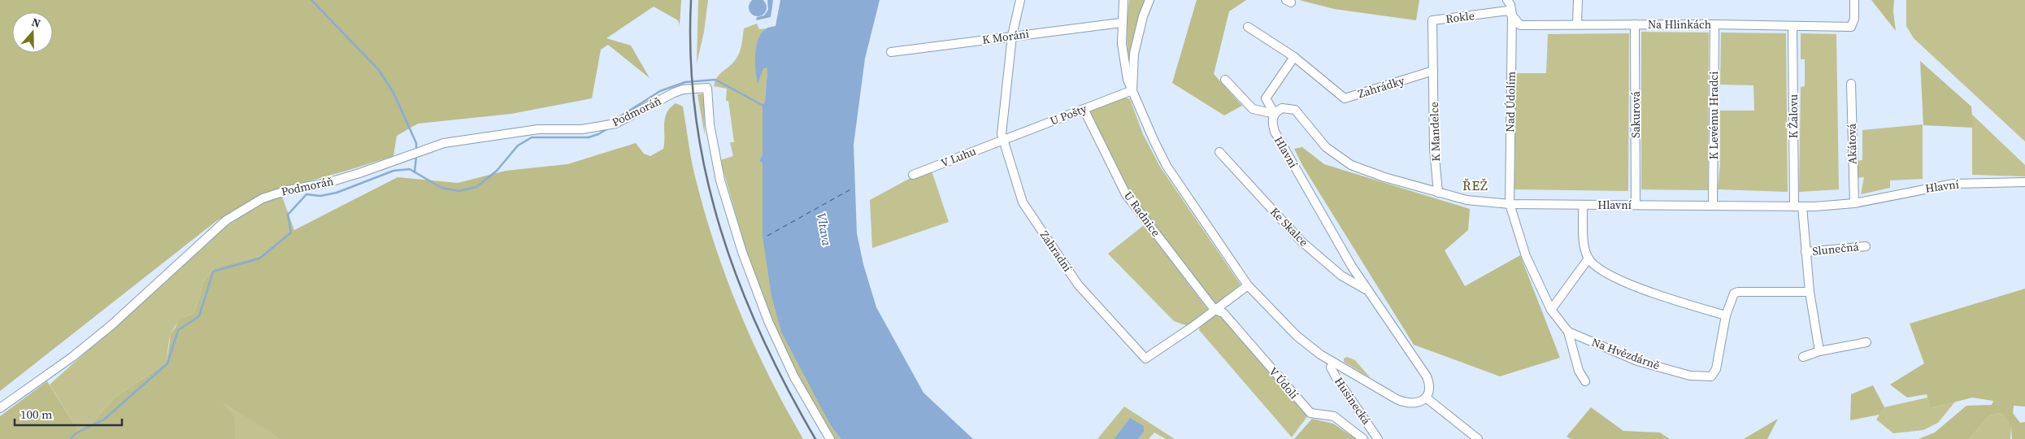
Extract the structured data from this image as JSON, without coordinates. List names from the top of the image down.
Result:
{
  "streets": {
    "street": [
      "Rokle",
      "Na Hlinkách",
      "K Moráni",
      "Zahrádky",
      "Nad Údolím",
      "Podmoráň",
      "U Pošty",
      "Sakurová",
      "K Levému Hradci",
      "K Žalovu",
      "K Mandelce",
      "Akátová",
      "Hlavní",
      "V Luhu",
      "U Radnice",
      "Ke Skalce",
      "Slunečná",
      "Zahradní",
      "Na Hvězdárně",
      "V Údolí",
      "Husinecká"
    ]
  },
  "crossings": [
    ["Rokle", "Na Hlinkách"],
    ["Rokle", "Zahrádky"],
    ["Rokle", "Nad Údolím"],
    ["Rokle", "K Mandelce"],
    ["Na Hlinkách", "Nad Údolím"],
    ["Na Hlinkách", "Sakurová"],
    ["Na Hlinkách", "K Levému Hradci"],
    ["Na Hlinkách", "K Žalovu"],
    ["K Moráni", "Zahradní"],
    ["Zahrádky", "K Mandelce"],
    ["Nad Údolím", "Hlavní"],
    ["Nad Údolím", "Na Hvězdárně"],
    ["U Pošty", "V Luhu"],
    ["U Pošty", "U Radnice"],
    ["U Pošty", "Zahradní"],
    ["Sakurová", "Hlavní"],
    ["K Levému Hradci", "Hlavní"],
    ["K Žalovu", "Hlavní"],
    ["K Žalovu", "Slunečná"],
    ["K Mandelce", "Hlavní"],
    ["Akátová", "Hlavní"],
    ["Hlavní", "Ke Skalce"],
    ["Hlavní", "Na Hvězdárně"],
    ["V Luhu", "Zahradní"],
    ["U Radnice", "Zahradní"],
    ["U Radnice", "V Údolí"],
    ["Zahradní", "V Údolí"]
  ],
  "districts": ["ŘEŽ"],
  "water": ["Vltava"],
  "scale_bar": "100 m",
  "north": "top"
}
